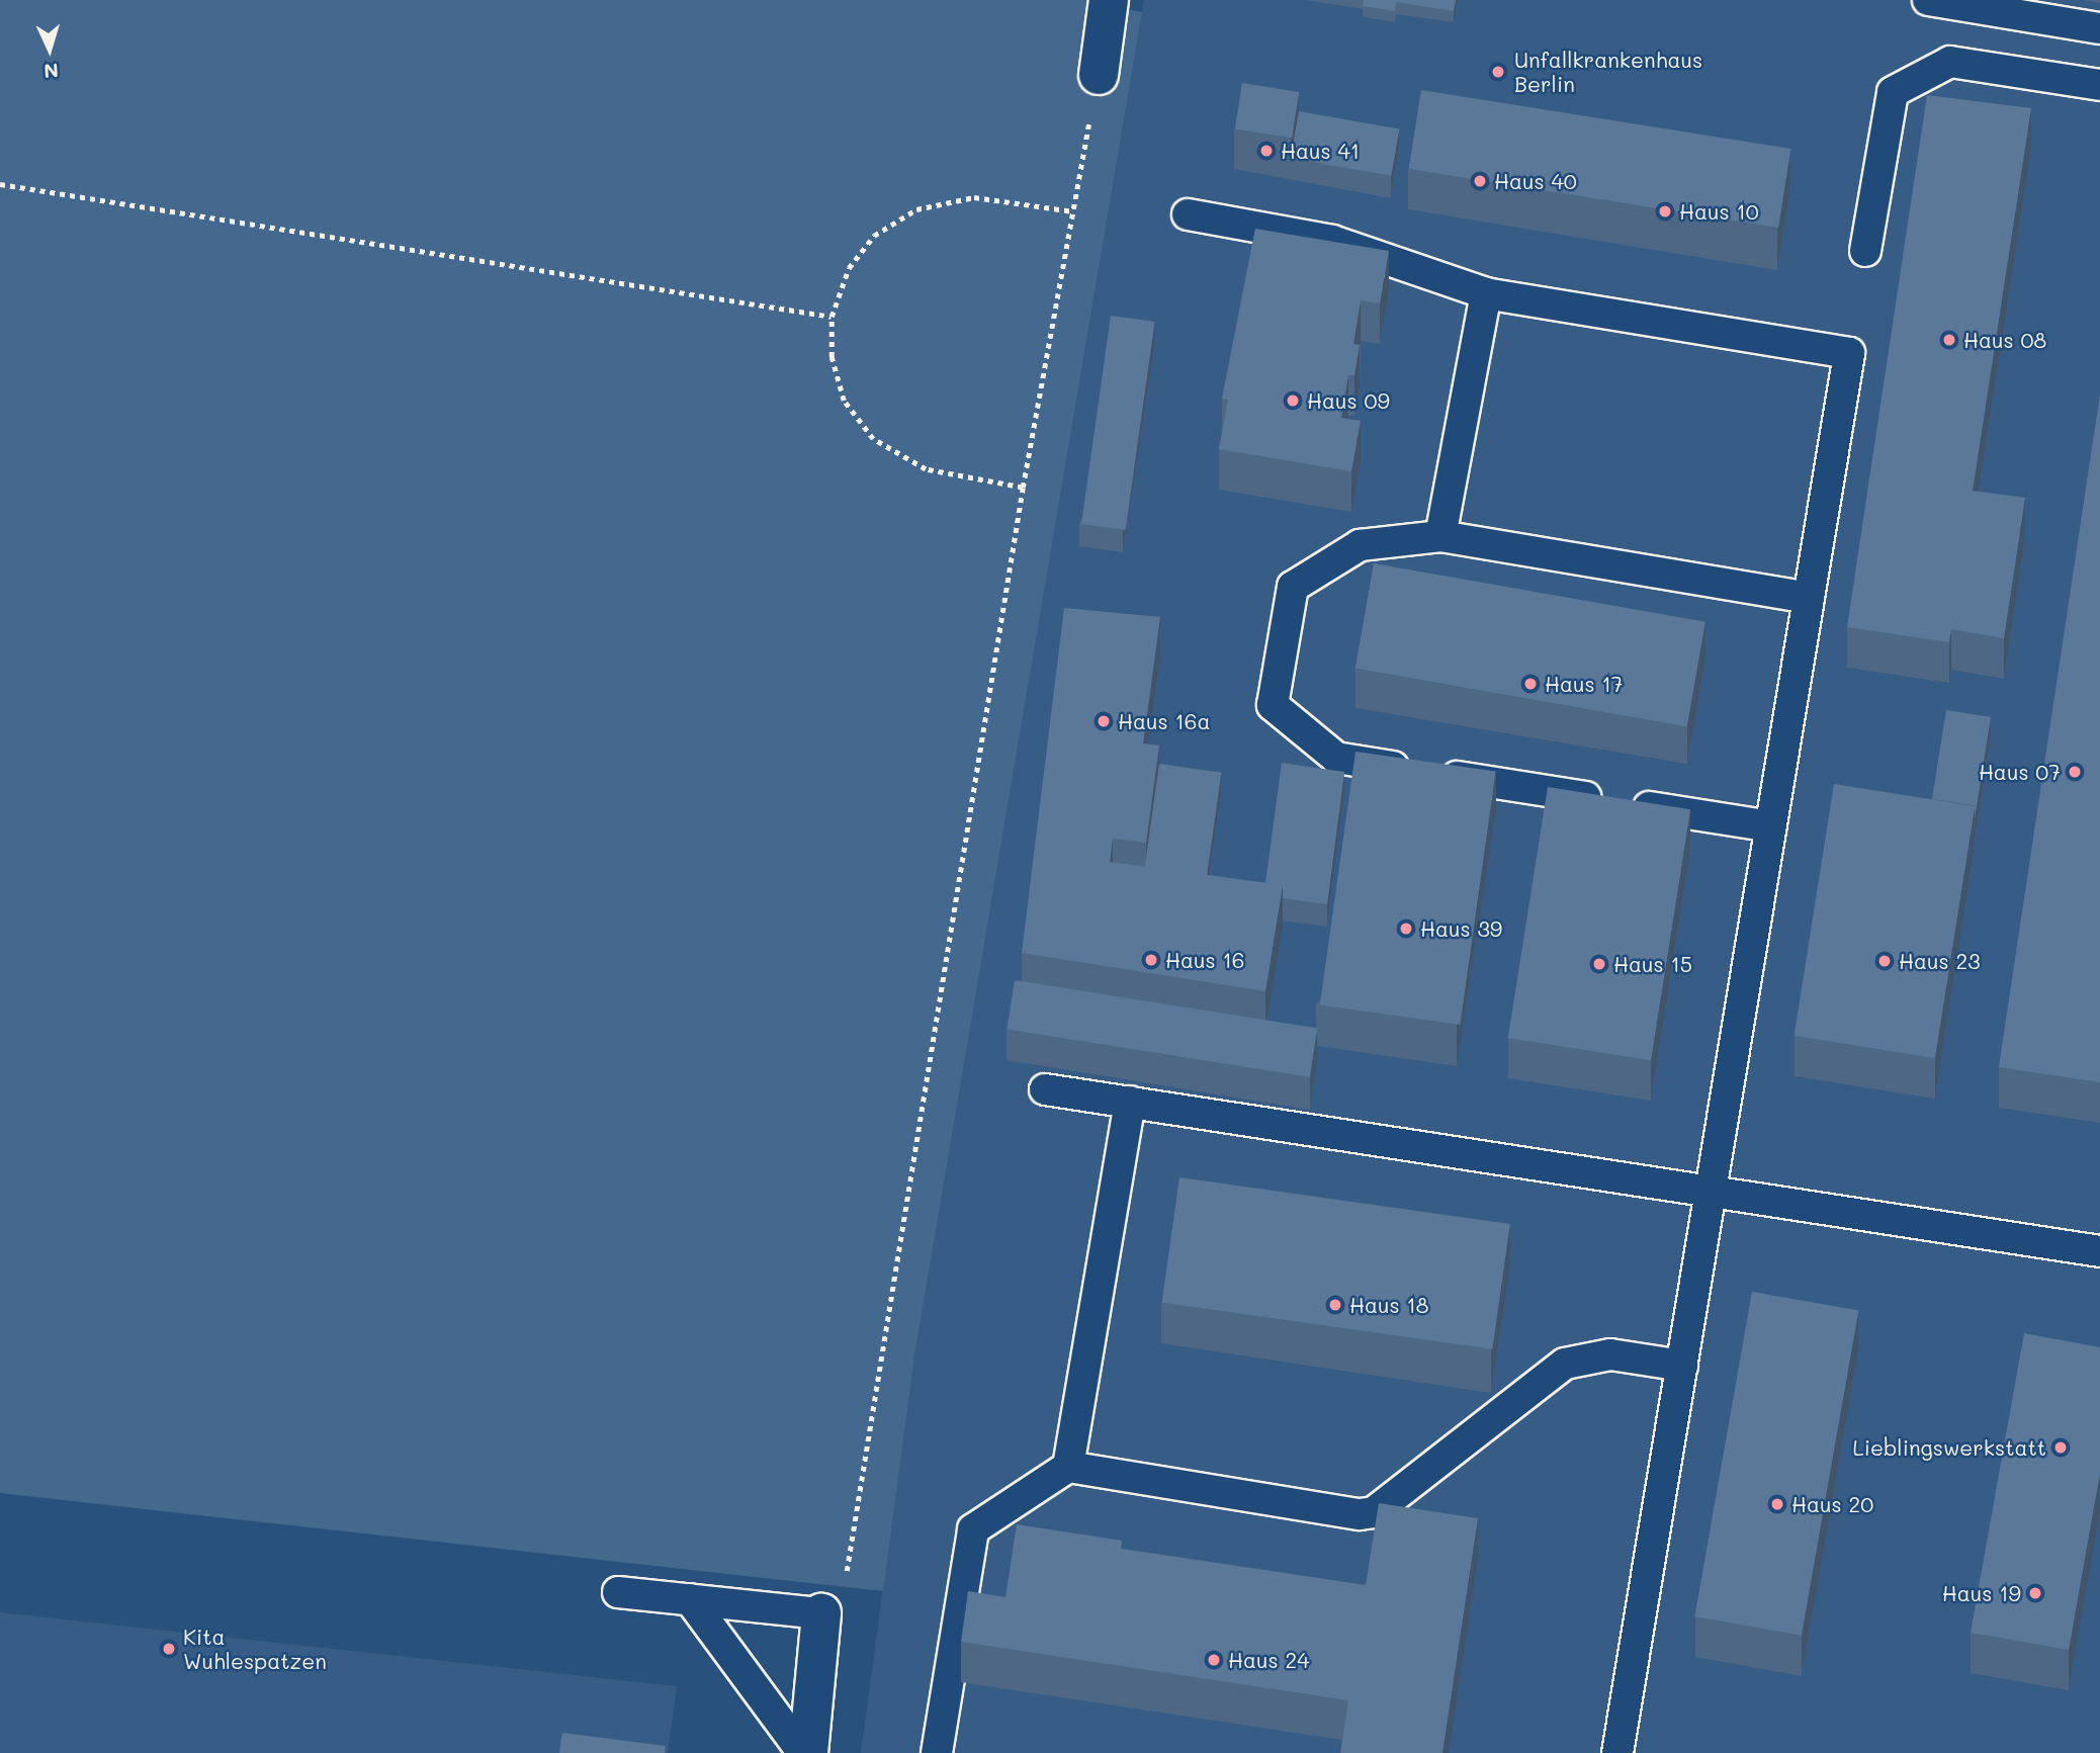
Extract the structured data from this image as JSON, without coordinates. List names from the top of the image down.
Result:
{
  "places": [
    "Unfallkrankenhaus Berlin",
    "Haus 41",
    "Haus 40",
    "Haus 10",
    "Haus 08",
    "Haus 09",
    "Haus 17",
    "Haus 16a",
    "Haus 07",
    "Haus 39",
    "Haus 16",
    "Haus 23",
    "Haus 15",
    "Haus 18",
    "Lieblingswerkstatt",
    "Haus 20",
    "Haus 19",
    "Kita Wuhlespatzen",
    "Haus 24"
  ],
  "north": "bottom"
}
